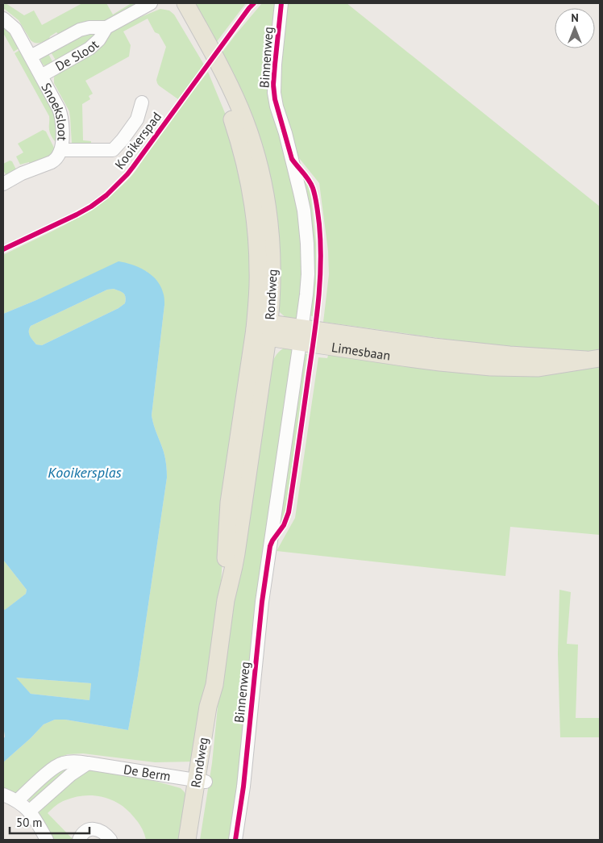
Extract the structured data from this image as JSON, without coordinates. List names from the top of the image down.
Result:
{
  "streets": {
    "main road": ["Rondweg", "Limesbaan"],
    "street": [
      "De Sloot",
      "Binnenweg",
      "Snoeksloot",
      "De Berm"
    ],
    "cycle path": ["Kooikerspad"]
  },
  "crossings": [
    ["De Sloot", "Snoeksloot"],
    ["Binnenweg", "Limesbaan"],
    ["Rondweg", "Limesbaan"],
    ["Rondweg", "De Berm"]
  ],
  "water": ["Kooikersplas"],
  "scale_bar": "50 m",
  "north": "top"
}
